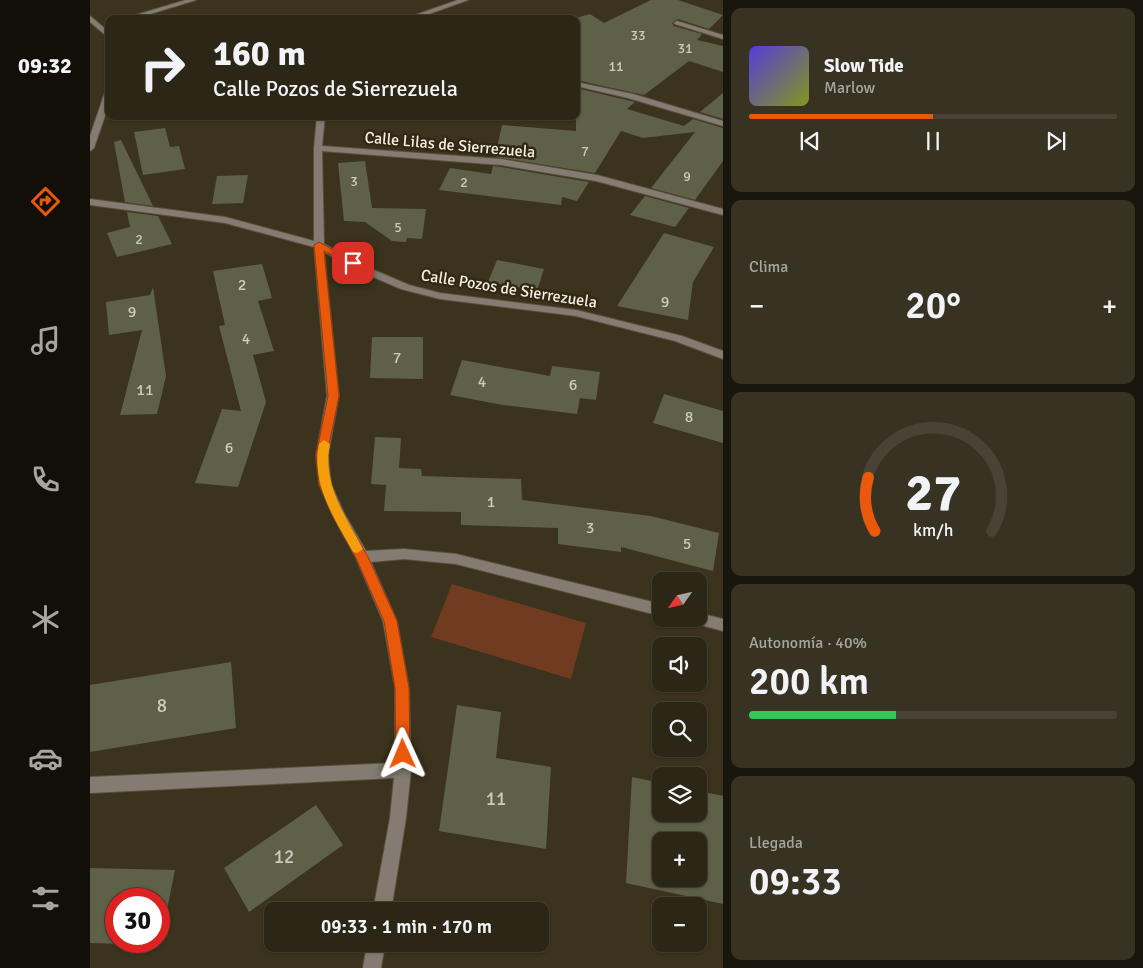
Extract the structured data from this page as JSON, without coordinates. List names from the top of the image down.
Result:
{
  "streets": {
    "street": ["Calle Lilas de Sierrezuela", "Calle Pozos de Sierrezuela"]
  },
  "house_numbers": [
    "33",
    "31",
    "11",
    "7",
    "9",
    "3",
    "2",
    "5",
    "2",
    "2",
    "9",
    "9",
    "4",
    "7",
    "4",
    "6",
    "11",
    "8",
    "6",
    "1",
    "3",
    "5",
    "8",
    "11",
    "12"
  ],
  "north": "bottom left",
  "page": {
    "tabs": "09:32",
    "turn": ["160 m", "Calle Pozos de Sierrezuela"],
    "song": ["Slow Tide", "Marlow"],
    "tile": [
      "Clima",
      ["Autonomía · 40%", "200 km"],
      ["Llegada", "09:33"]
    ],
    "heat": ["−", "20°", "+"],
    "map_buttons": ["+", "−"],
    "limit": "30",
    "trip": "09:33 · 1 min · 170 m",
    "gauge": ["27", "km/h"]
  }
}
